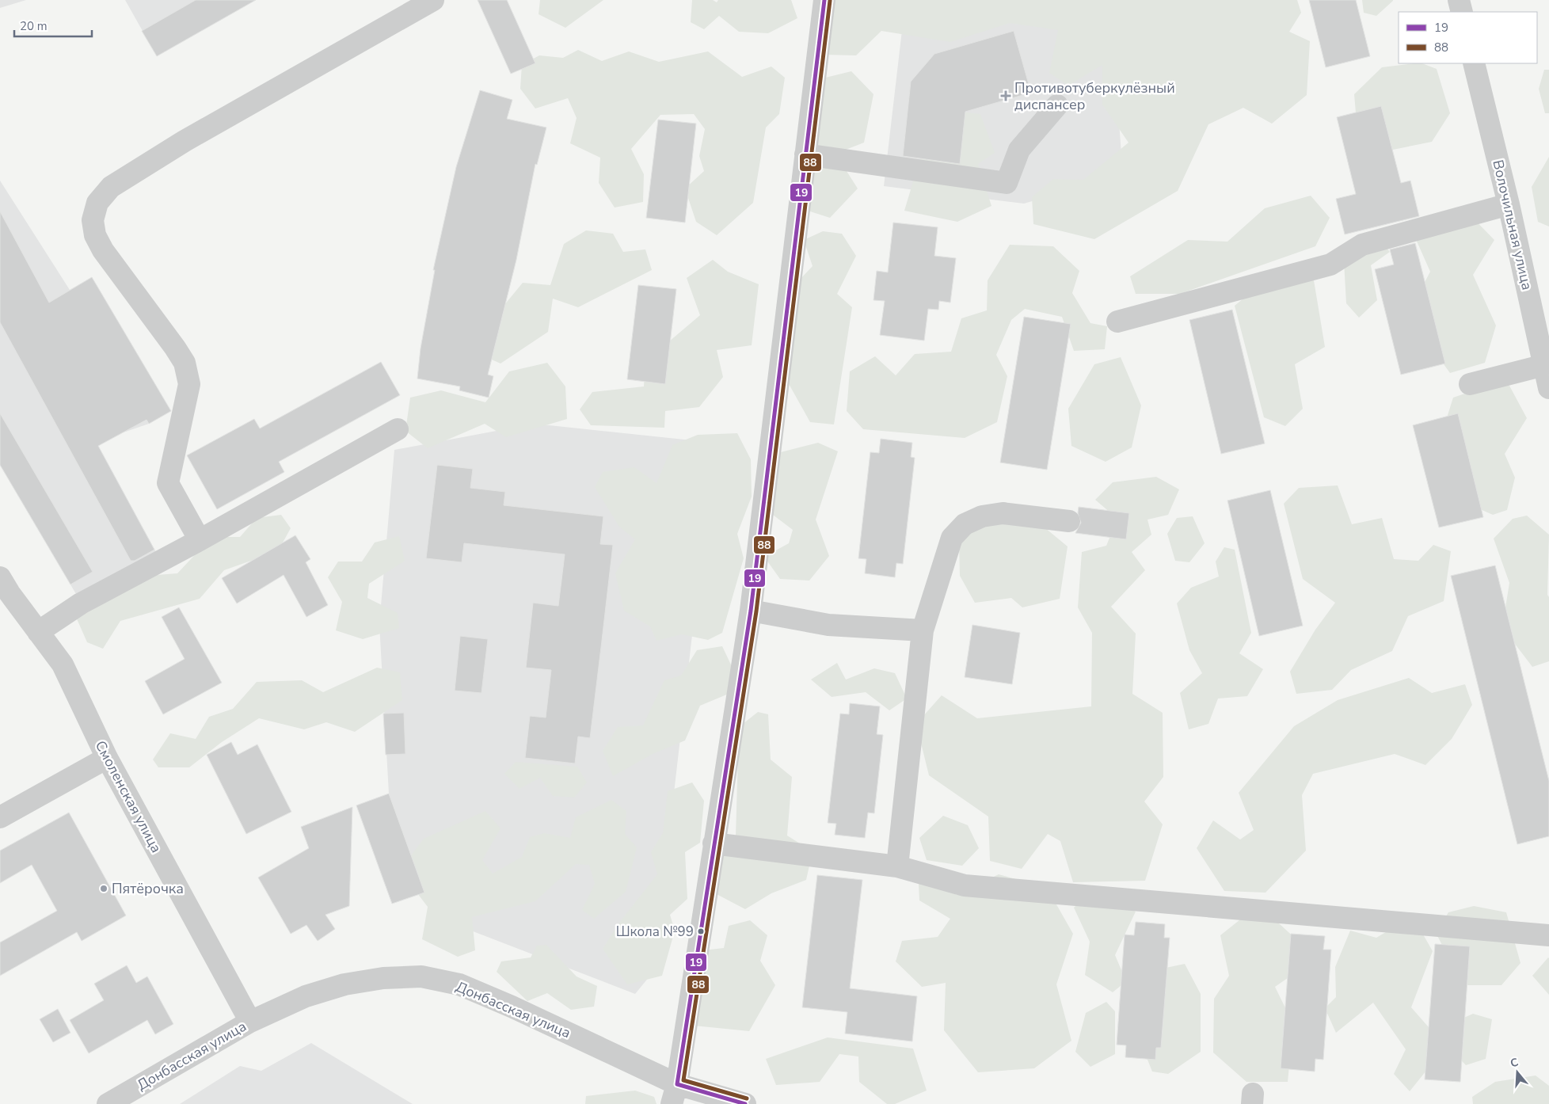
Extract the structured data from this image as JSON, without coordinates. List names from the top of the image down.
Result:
{
  "streets": {
    "street": ["Волочильная улица", "Смоленская улица", "Донбасская улица"]
  },
  "crossings": [
    ["Смоленская улица", "Донбасская улица"]
  ],
  "places": {
    "health": ["Противотуберкулёзный диспансер"],
    "other": ["Пятёрочка", "Школа №99"]
  },
  "lines": ["transit line 19", "transit line 88"],
  "legend": ["19", "88"],
  "scale_bar": "20 m",
  "north": "top"
}
